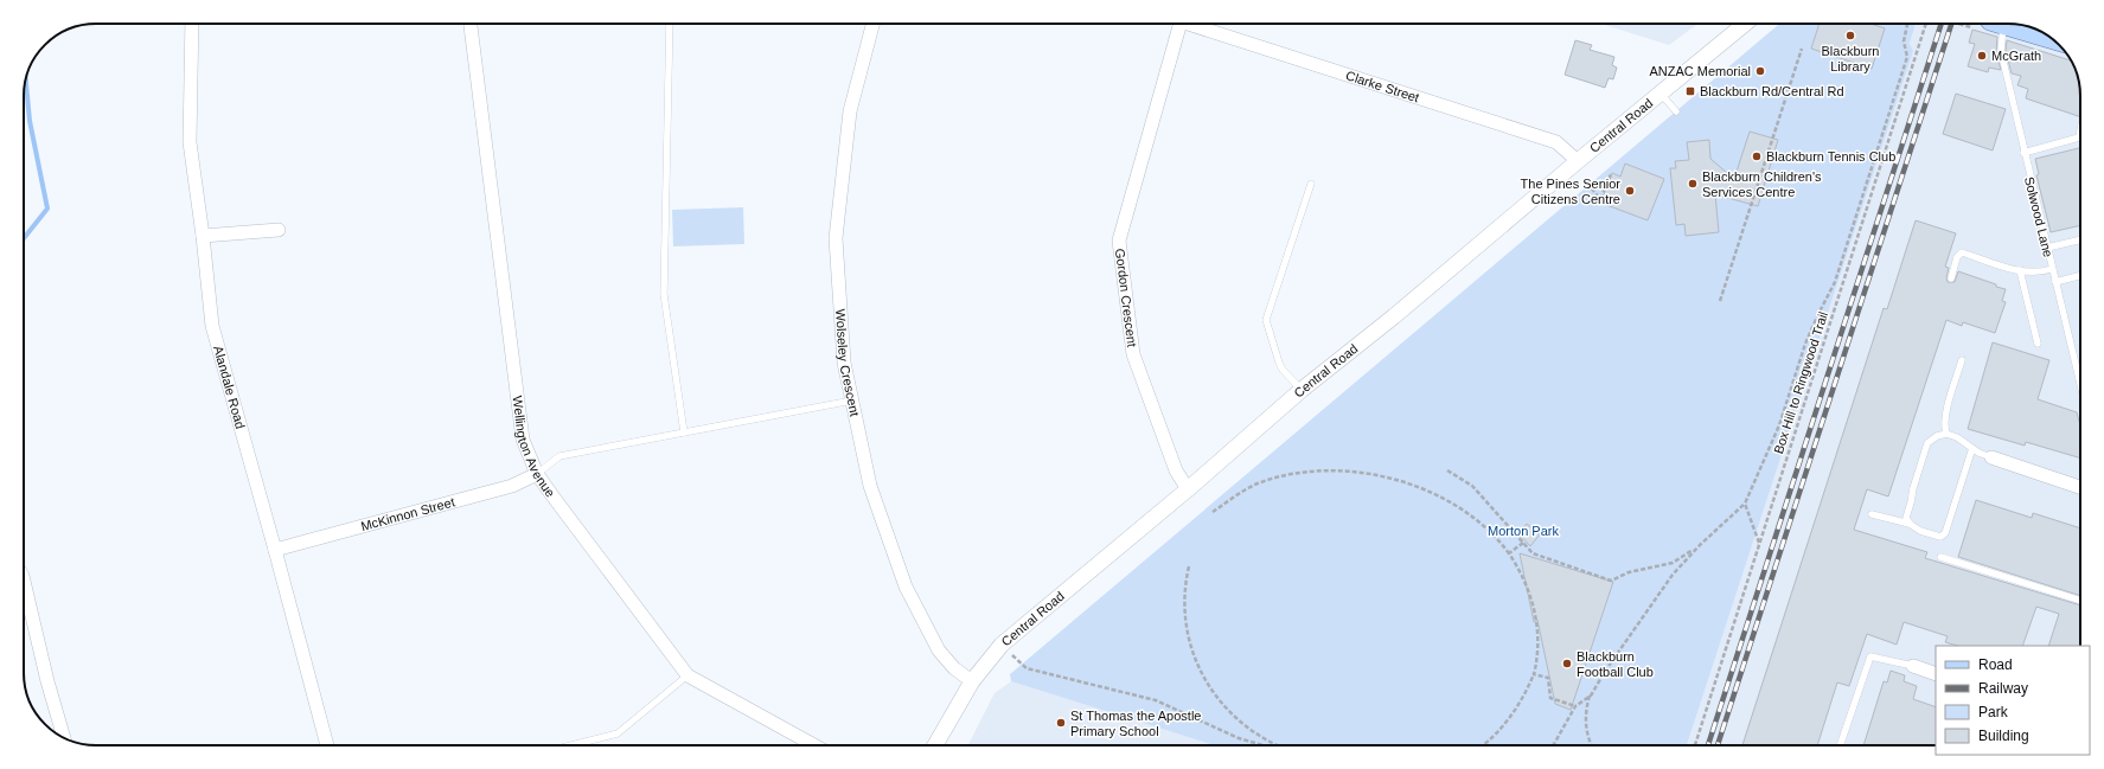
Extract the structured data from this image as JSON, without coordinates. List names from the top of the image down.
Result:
{
  "streets": {
    "street": [
      "Clarke Street",
      "Central Road",
      "Gordon Crescent",
      "Wolseley Crescent",
      "Alandale Road",
      "Wellington Avenue",
      "McKinnon Street"
    ],
    "lane": ["Solwood Lane"],
    "path": ["Box Hill to Ringwood Trail"]
  },
  "crossings": [
    ["Clarke Street", "Central Road"],
    ["Central Road", "Gordon Crescent"],
    ["Central Road", "Wolseley Crescent"],
    ["Alandale Road", "McKinnon Street"],
    ["Wellington Avenue", "McKinnon Street"]
  ],
  "parks": ["Morton Park"],
  "places": {
    "other": [
      "Blackburn Library",
      "McGrath",
      "ANZAC Memorial",
      "Blackburn Tennis Club",
      "Blackburn Children's Services Centre",
      "The Pines Senior Citizens Centre",
      "Blackburn Football Club",
      "St Thomas the Apostle Primary School"
    ],
    "transit": ["Blackburn Rd/Central Rd"]
  },
  "legend": [
    "Road",
    "Railway",
    "Park",
    "Building"
  ]
}
